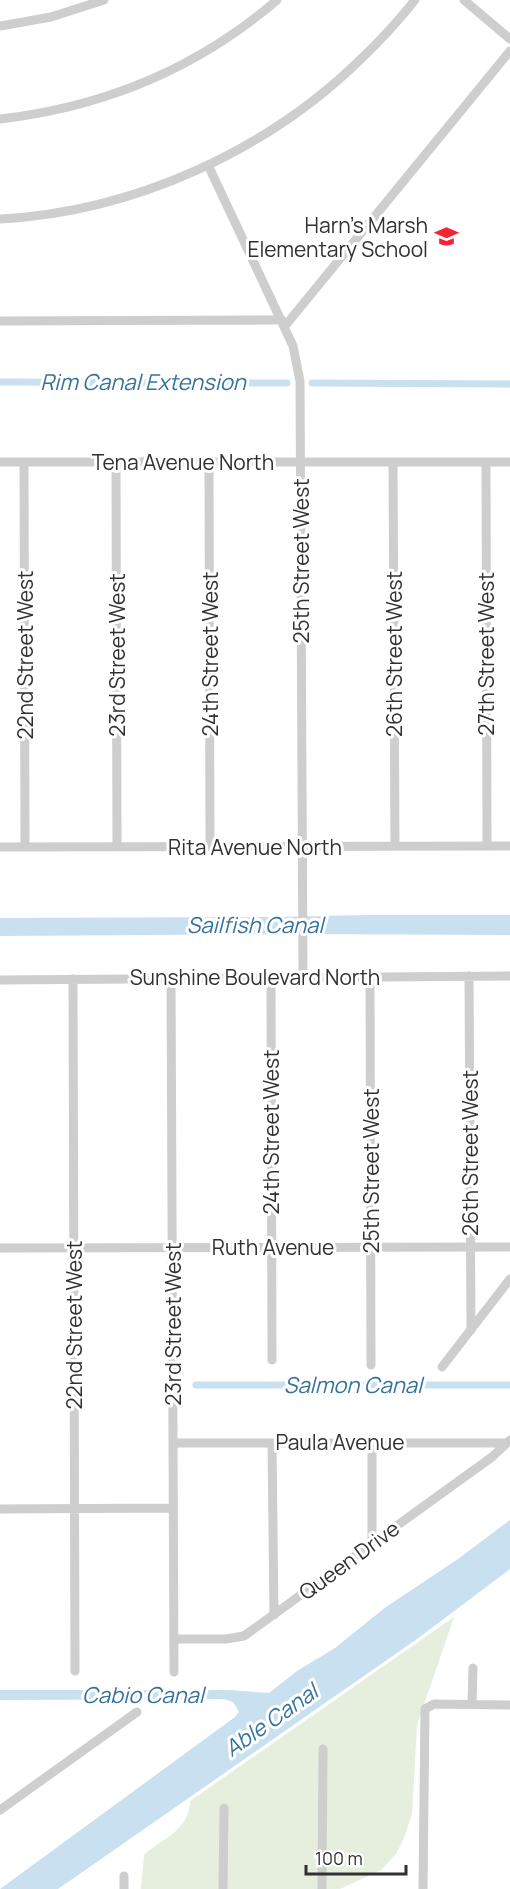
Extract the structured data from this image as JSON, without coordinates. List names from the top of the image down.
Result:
{
  "streets": {
    "street": [
      "Tena Avenue North",
      "25th Street West",
      "24th Street West",
      "26th Street West",
      "27th Street West",
      "22nd Street West",
      "23rd Street West",
      "Rita Avenue North",
      "Sunshine Boulevard North",
      "Ruth Avenue",
      "Paula Avenue",
      "Queen Drive"
    ]
  },
  "crossings": [
    ["Tena Avenue North", "25th Street West"],
    ["Tena Avenue North", "24th Street West"],
    ["Tena Avenue North", "26th Street West"],
    ["Tena Avenue North", "27th Street West"],
    ["Tena Avenue North", "22nd Street West"],
    ["Tena Avenue North", "23rd Street West"],
    ["25th Street West", "Rita Avenue North"],
    ["25th Street West", "Sunshine Boulevard North"],
    ["25th Street West", "Ruth Avenue"],
    ["24th Street West", "Rita Avenue North"],
    ["24th Street West", "Sunshine Boulevard North"],
    ["24th Street West", "Ruth Avenue"],
    ["26th Street West", "Rita Avenue North"],
    ["26th Street West", "Sunshine Boulevard North"],
    ["26th Street West", "Ruth Avenue"],
    ["27th Street West", "Rita Avenue North"],
    ["22nd Street West", "Rita Avenue North"],
    ["22nd Street West", "Sunshine Boulevard North"],
    ["22nd Street West", "Ruth Avenue"],
    ["23rd Street West", "Rita Avenue North"],
    ["23rd Street West", "Sunshine Boulevard North"],
    ["23rd Street West", "Ruth Avenue"],
    ["23rd Street West", "Paula Avenue"],
    ["23rd Street West", "Queen Drive"],
    ["Paula Avenue", "Queen Drive"]
  ],
  "water": [
    "Rim Canal Extension",
    "Sailfish Canal",
    "Salmon Canal",
    "Cabio Canal",
    "Able Canal"
  ],
  "places": {
    "school or university": ["Harn's Marsh Elementary School"]
  },
  "scale_bar": "100 m"
}
